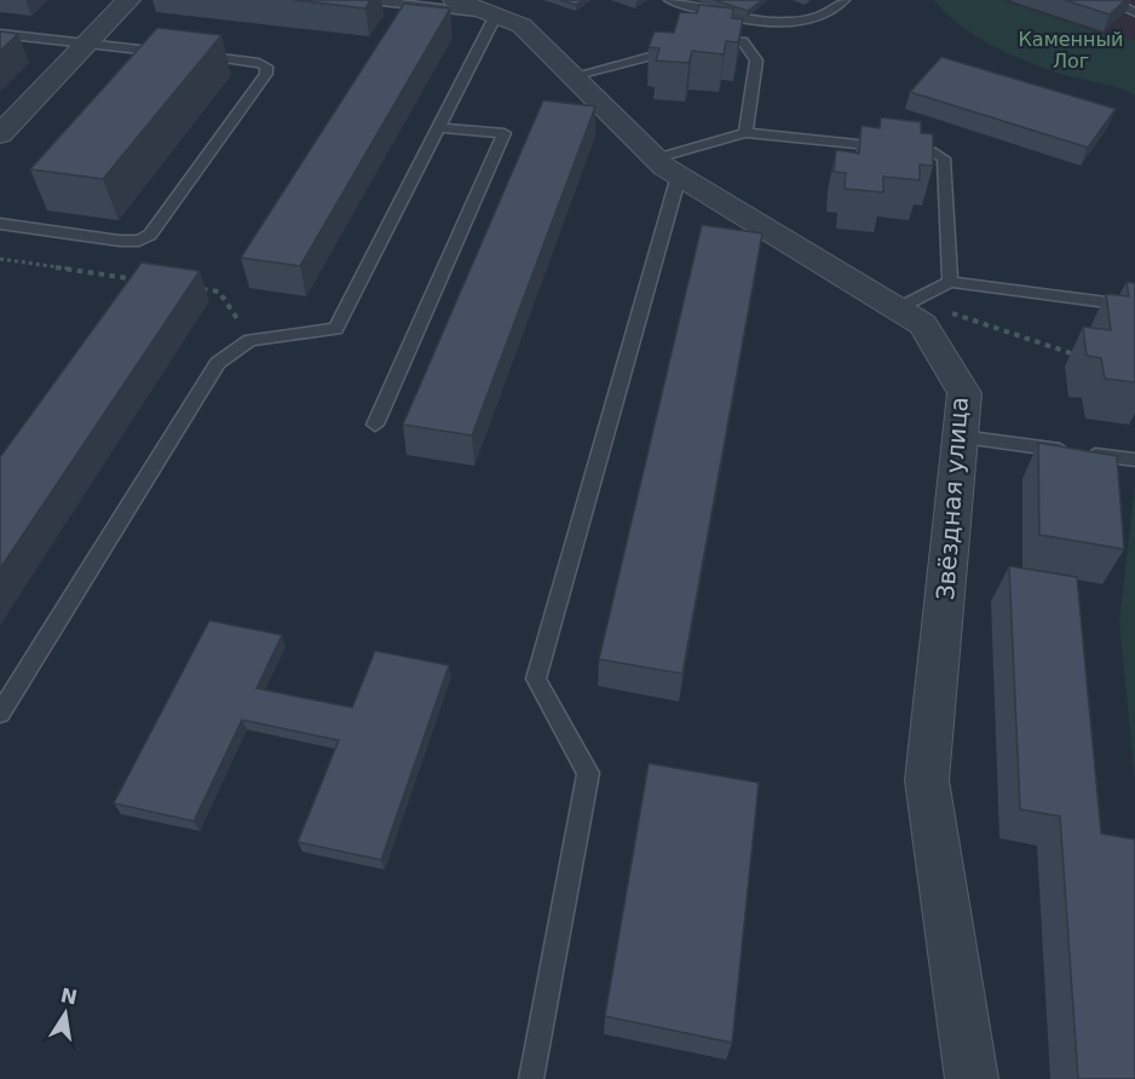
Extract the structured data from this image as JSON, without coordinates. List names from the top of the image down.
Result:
{
  "streets": {
    "street": ["Звёздная улица"]
  },
  "parks": ["Каменный Лог"],
  "north": "top"
}
